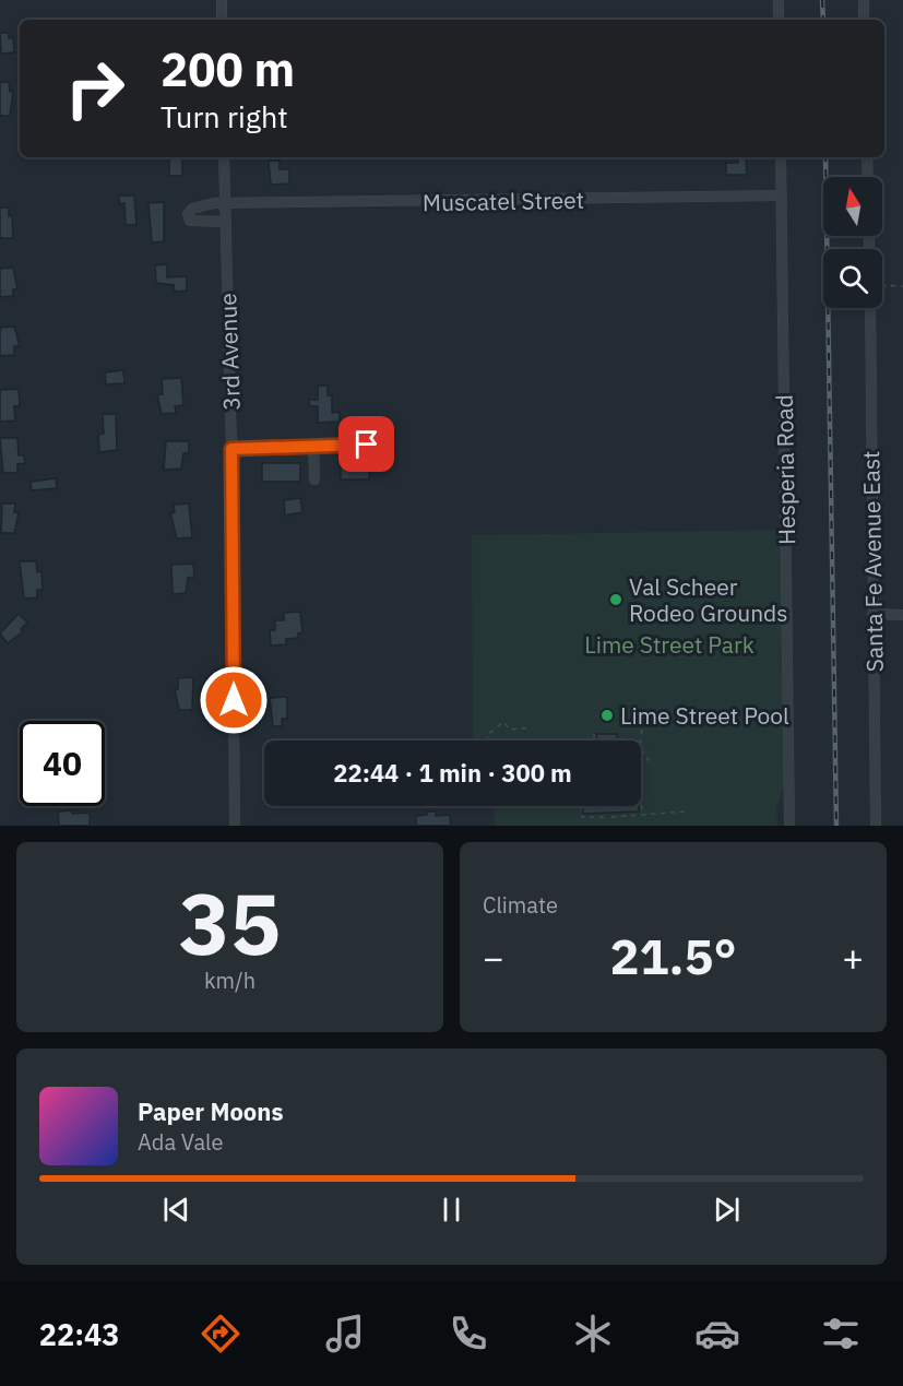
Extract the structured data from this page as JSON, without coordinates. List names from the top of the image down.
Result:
{
  "streets": {
    "street": [
      "Muscatel Street",
      "3rd Avenue",
      "Hesperia Road",
      "Santa Fe Avenue East"
    ]
  },
  "crossings": [
    ["Muscatel Street", "3rd Avenue"],
    ["Muscatel Street", "Hesperia Road"]
  ],
  "parks": ["Lime Street Park"],
  "places": ["Val Scheer Rodeo Grounds", "Lime Street Pool"],
  "north": "top",
  "page": {
    "turn": ["200 m", "Turn right"],
    "limit": "40",
    "trip": "22:44 · 1 min · 300 m",
    "tile": [
      ["35", "km/h"],
      "Climate"
    ],
    "heat": ["−", "21.5°", "+"],
    "song": ["Paper Moons", "Ada Vale"],
    "tabs": "22:43"
  }
}
